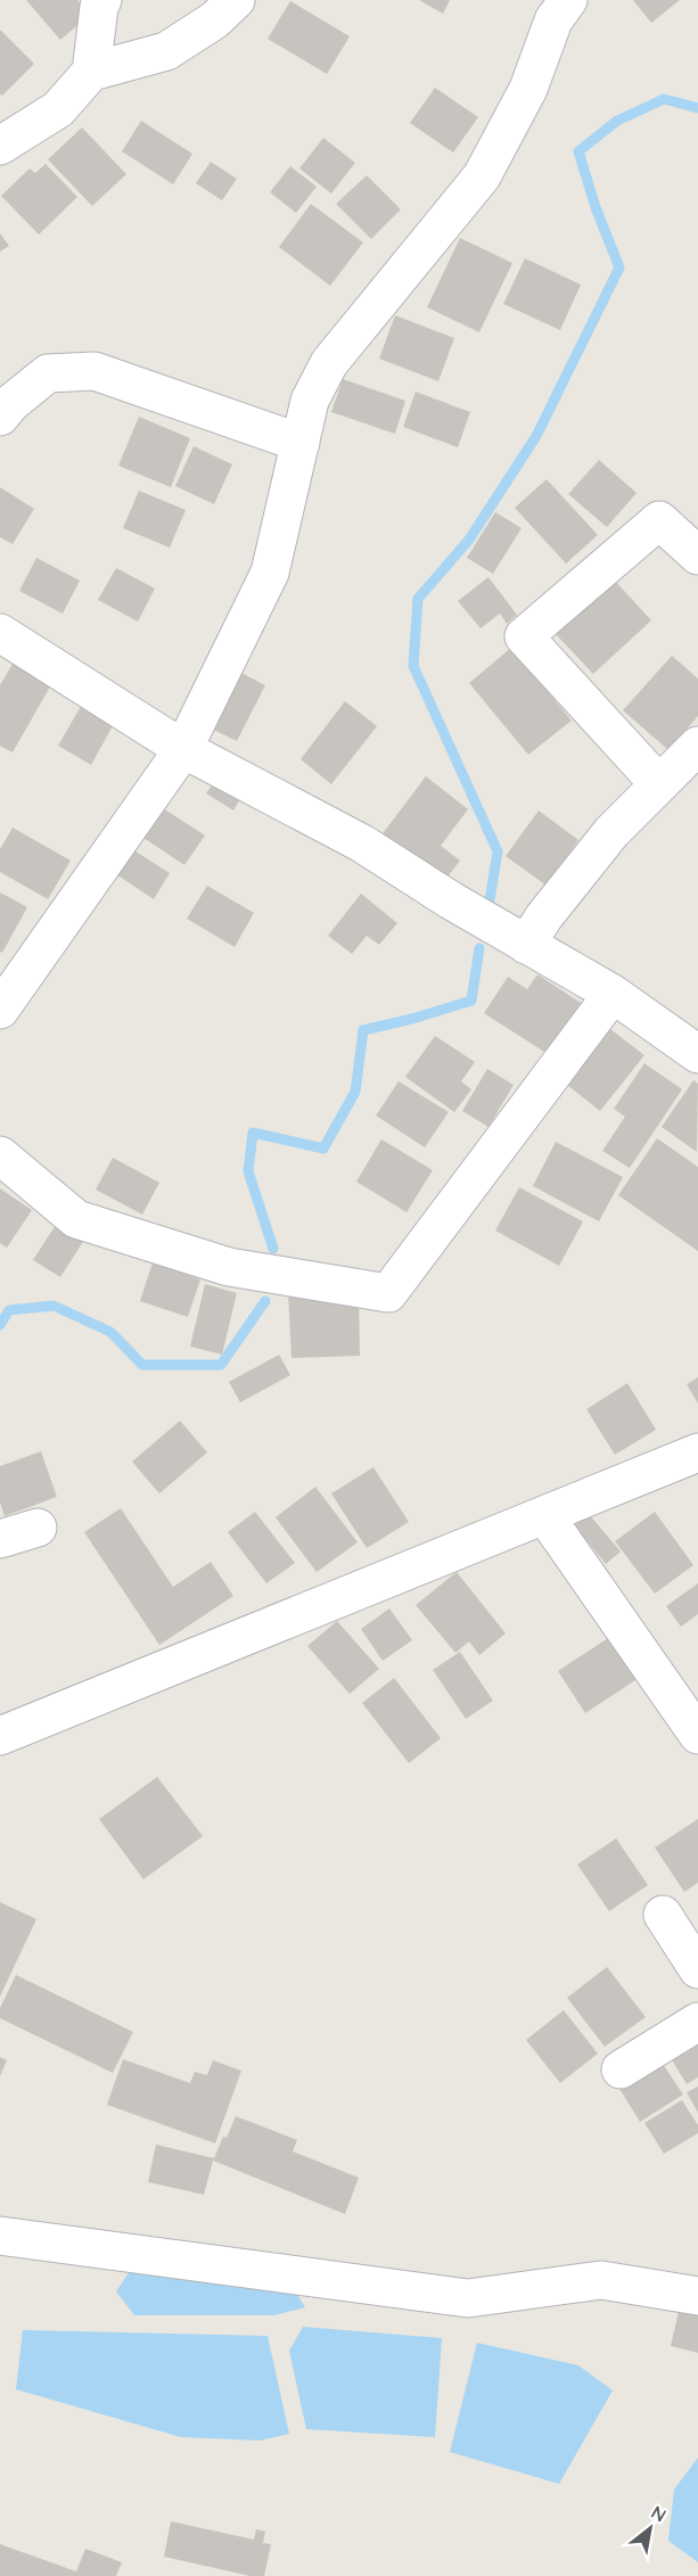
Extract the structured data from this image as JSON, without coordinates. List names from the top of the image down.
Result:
{
  "north": "top right"
}
